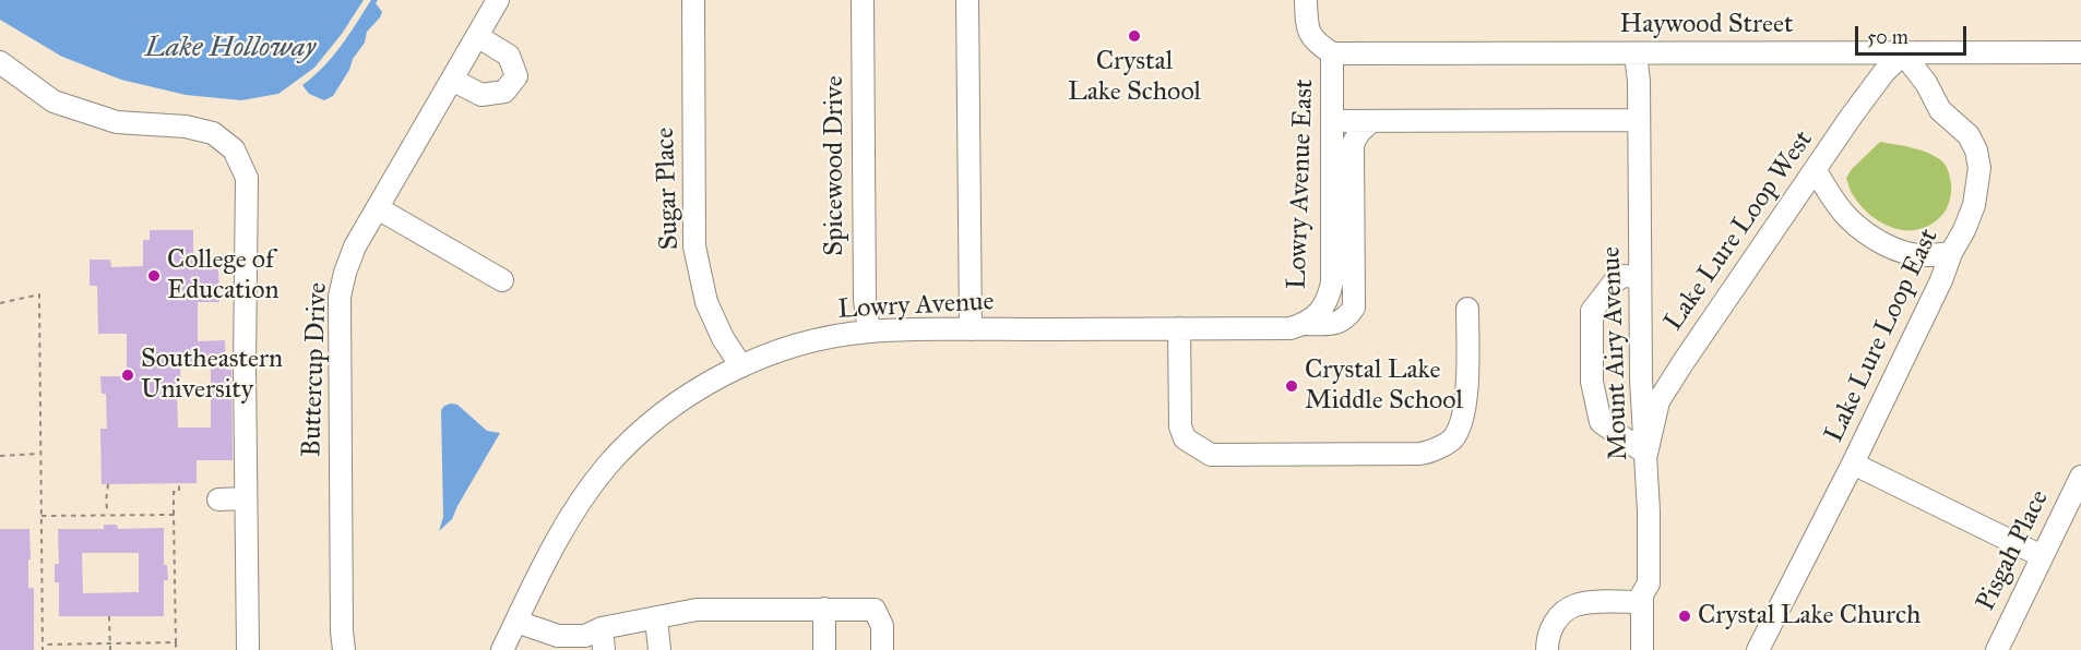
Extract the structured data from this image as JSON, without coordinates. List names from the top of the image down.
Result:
{
  "streets": {
    "street": [
      "Haywood Street",
      "Spicewood Drive",
      "Lowry Avenue East",
      "Sugar Place",
      "Lake Lure Loop West",
      "Lowry Avenue",
      "Lake Lure Loop East",
      "Mount Airy Avenue",
      "Buttercup Drive",
      "Pisgah Place"
    ]
  },
  "crossings": [
    ["Haywood Street", "Lowry Avenue East"],
    ["Haywood Street", "Lake Lure Loop West"],
    ["Haywood Street", "Lake Lure Loop East"],
    ["Haywood Street", "Mount Airy Avenue"],
    ["Spicewood Drive", "Lowry Avenue"],
    ["Lowry Avenue East", "Lowry Avenue"],
    ["Sugar Place", "Lowry Avenue"],
    ["Lake Lure Loop West", "Lake Lure Loop East"],
    ["Lake Lure Loop West", "Mount Airy Avenue"]
  ],
  "water": ["Lake Holloway"],
  "places": [
    "Crystal Lake School",
    "College of Education",
    "Southeastern University",
    "Crystal Lake Middle School",
    "Crystal Lake Church"
  ],
  "scale_bar": "50 m"
}
